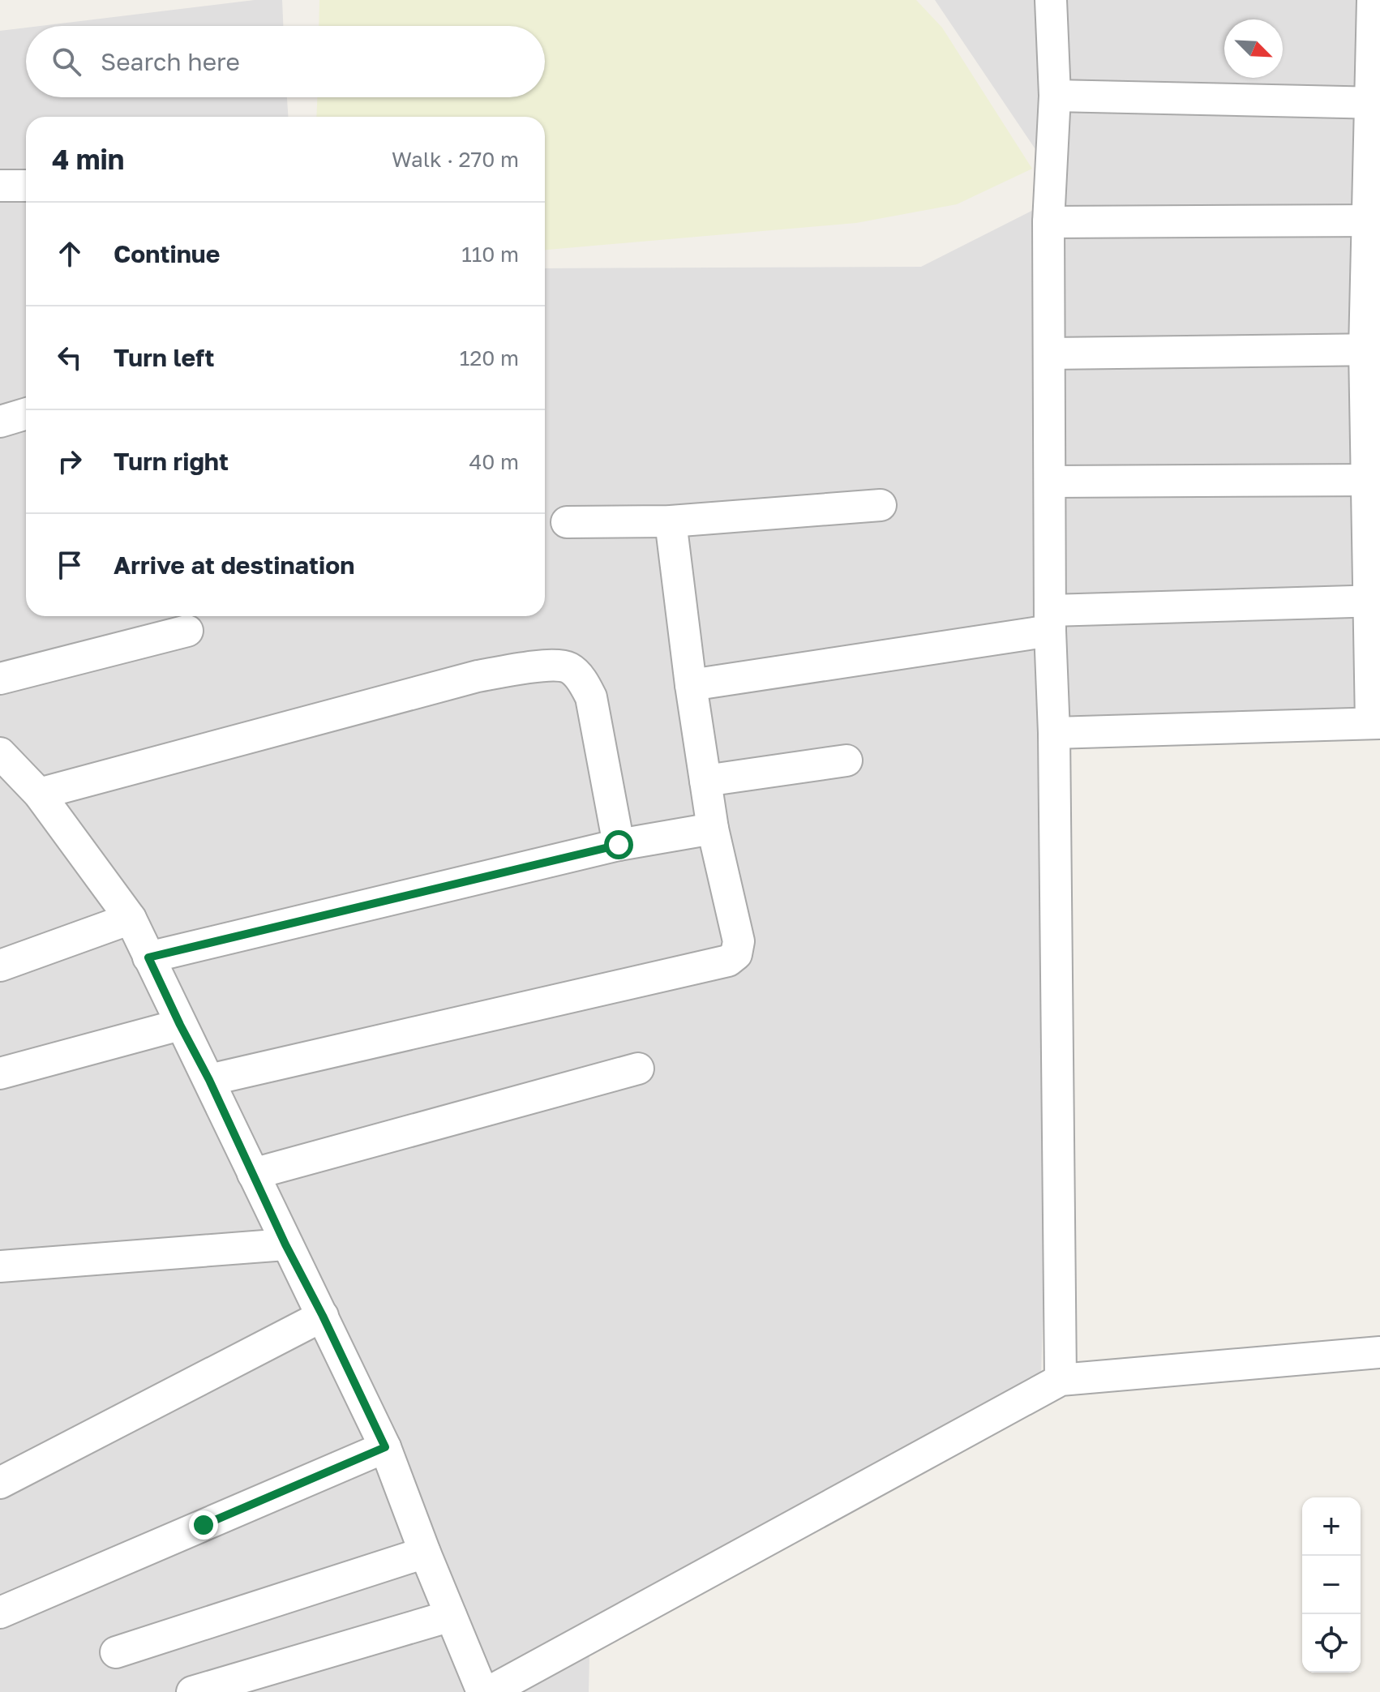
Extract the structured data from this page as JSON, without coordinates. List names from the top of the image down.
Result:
{
  "north": "bottom right",
  "page": {
    "search": "Search here",
    "heading": ["4 min", "Walk · 270 m"],
    "list": [
      ["Continue", "110 m"],
      ["Turn left", "120 m"],
      ["Turn right", "40 m"],
      "Arrive at destination"
    ],
    "map_buttons": ["+", "−"]
  }
}
